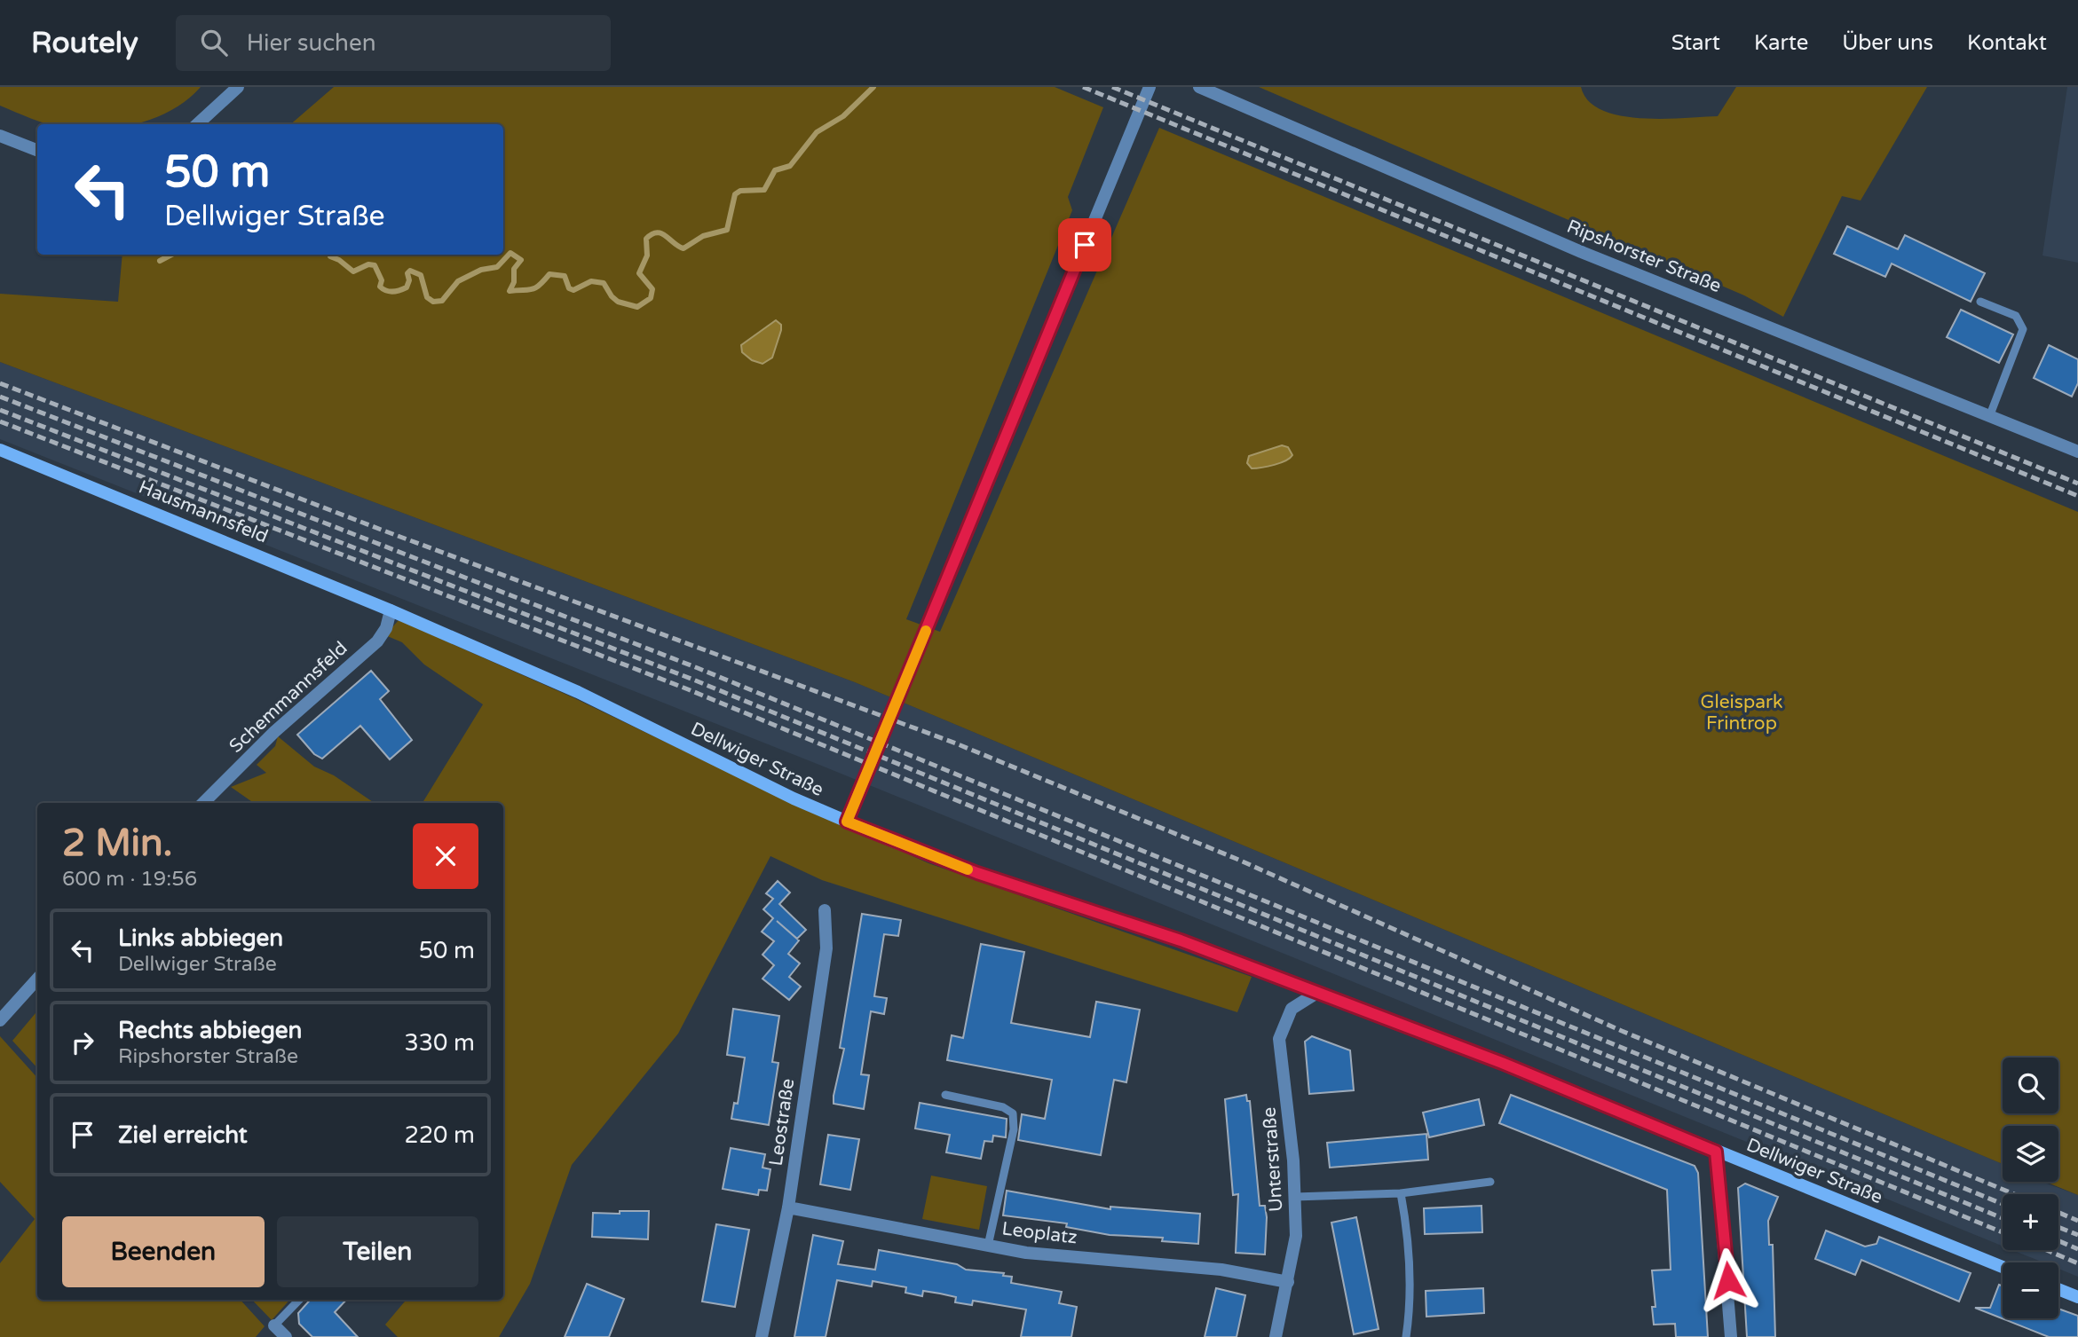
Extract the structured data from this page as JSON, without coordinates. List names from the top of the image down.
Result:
{
  "streets": {
    "main road": ["Hausmannsfeld", "Dellwiger Straße"],
    "street": [
      "Ripshorster Straße",
      "Schemmannsfeld",
      "Leostraße",
      "Unterstraße",
      "Leoplatz"
    ]
  },
  "crossings": [
    ["Hausmannsfeld", "Schemmannsfeld"],
    ["Hausmannsfeld", "Dellwiger Straße"],
    ["Schemmannsfeld", "Dellwiger Straße"],
    ["Dellwiger Straße", "Unterstraße"],
    ["Leostraße", "Leoplatz"],
    ["Unterstraße", "Leoplatz"]
  ],
  "parks": ["Gleispark Frintrop"],
  "page": {
    "header": "Routely",
    "search": "Hier suchen",
    "nav": [
      "Start",
      "Karte",
      "Über uns",
      "Kontakt"
    ],
    "turn": ["50 m", "Dellwiger Straße"],
    "heading": ["2 Min.", "600 m · 19:56"],
    "list": [
      {
        "name": "Links abbiegen",
        "note": "Dellwiger Straße",
        "value": "50 m"
      },
      {
        "name": "Rechts abbiegen",
        "note": "Ripshorster Straße",
        "value": "330 m"
      },
      {
        "name": "Ziel erreicht",
        "value": "220 m"
      }
    ],
    "map_buttons": ["+", "−"],
    "buttons": ["Beenden", "Teilen"]
  }
}
